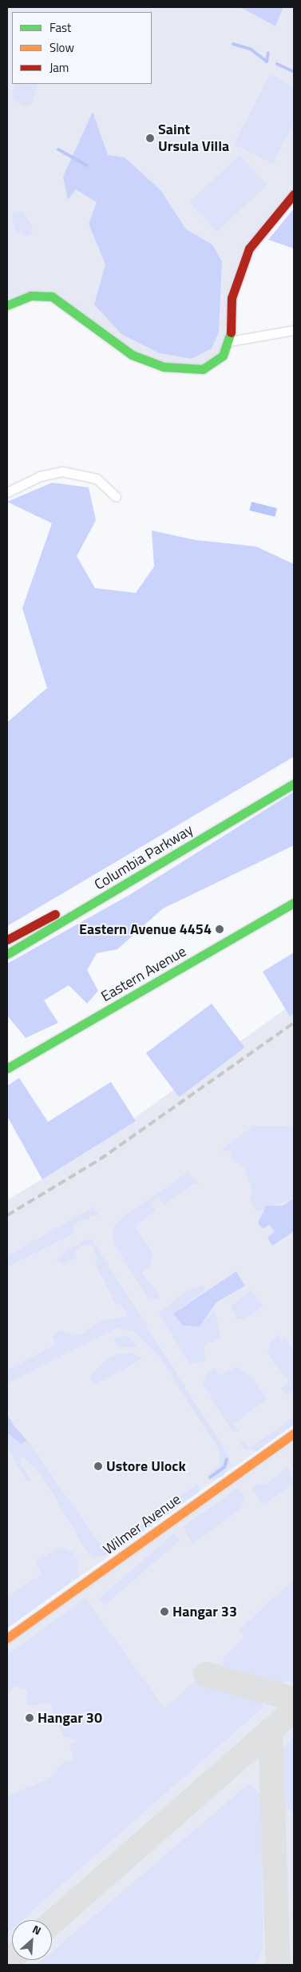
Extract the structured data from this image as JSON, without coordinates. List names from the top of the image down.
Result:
{
  "streets": {
    "main road": ["Columbia Parkway", "Eastern Avenue", "Wilmer Avenue"]
  },
  "places": [
    "Saint Ursula Villa",
    "Eastern Avenue 4454",
    "Ustore Ulock",
    "Hangar 33",
    "Hangar 30"
  ],
  "legend": ["Fast", "Slow", "Jam"],
  "north": "top right"
}
